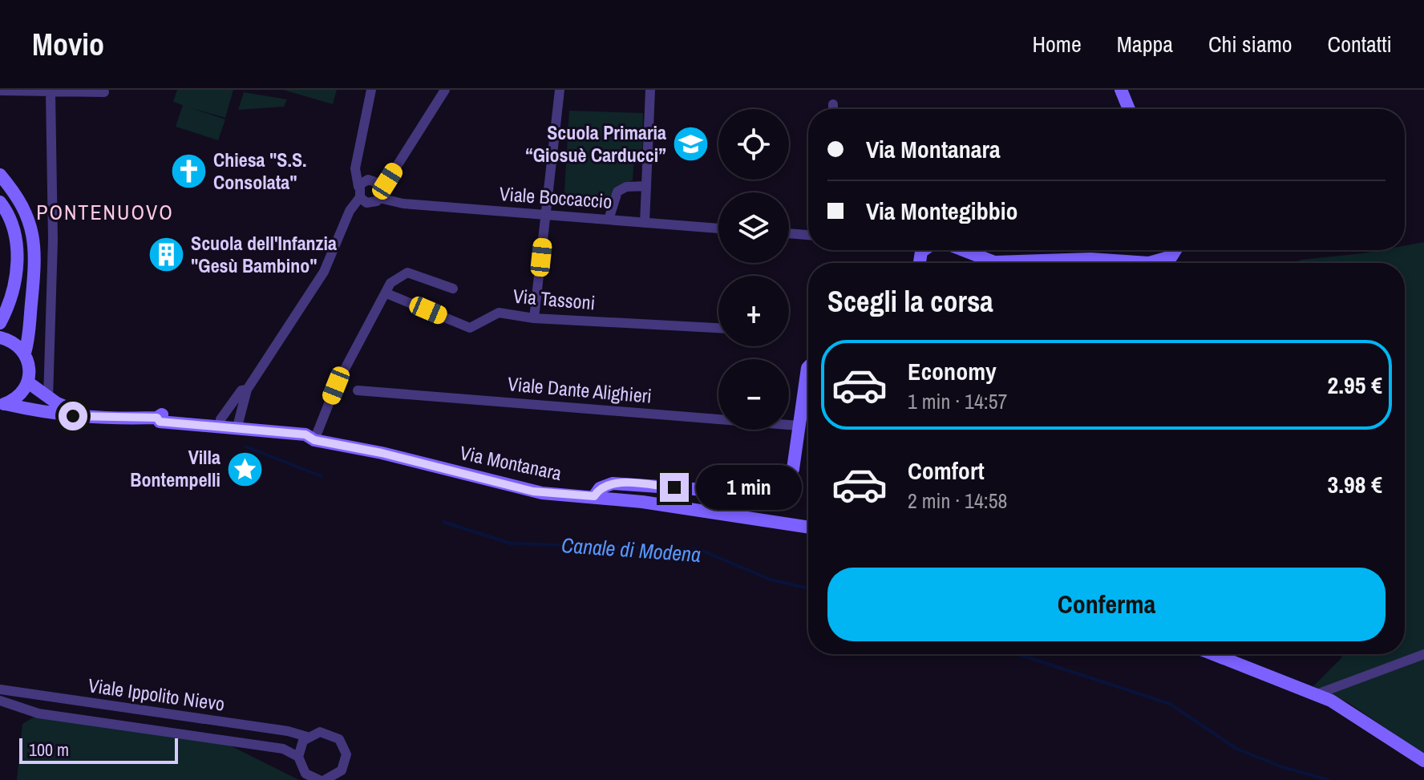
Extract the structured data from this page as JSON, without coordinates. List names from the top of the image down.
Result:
{
  "streets": {
    "main road": ["Via Montanara"],
    "street": [
      "Viale Boccaccio",
      "Via Tassoni",
      "Viale Dante Alighieri",
      "Viale Ippolito Nievo"
    ]
  },
  "districts": ["PONTENUOVO"],
  "water": ["Canale di Modena"],
  "places": {
    "school or university": ["Scuola Primaria “Giosuè Carducci”"],
    "church": ["Chiesa \"S.S. Consolata\""],
    "building": ["Scuola dell'Infanzia \"Gesù Bambino\""],
    "place": ["Villa Bontempelli"]
  },
  "scale_bar": "100 m",
  "page": {
    "header": "Movio",
    "nav": [
      "Home",
      "Mappa",
      "Chi siamo",
      "Contatti"
    ],
    "map_buttons": ["+", "−"],
    "banner": ["Via Montanara", "Via Montegibbio"],
    "heading": "Scegli la corsa",
    "list": [
      {
        "name": "Economy",
        "note": "1 min · 14:57",
        "value": "2.95 €"
      },
      {
        "name": "Comfort",
        "note": "2 min · 14:58",
        "value": "3.98 €"
      }
    ],
    "bubble": "1 min",
    "buttons": "Conferma",
    "scale": "100 m"
  }
}
